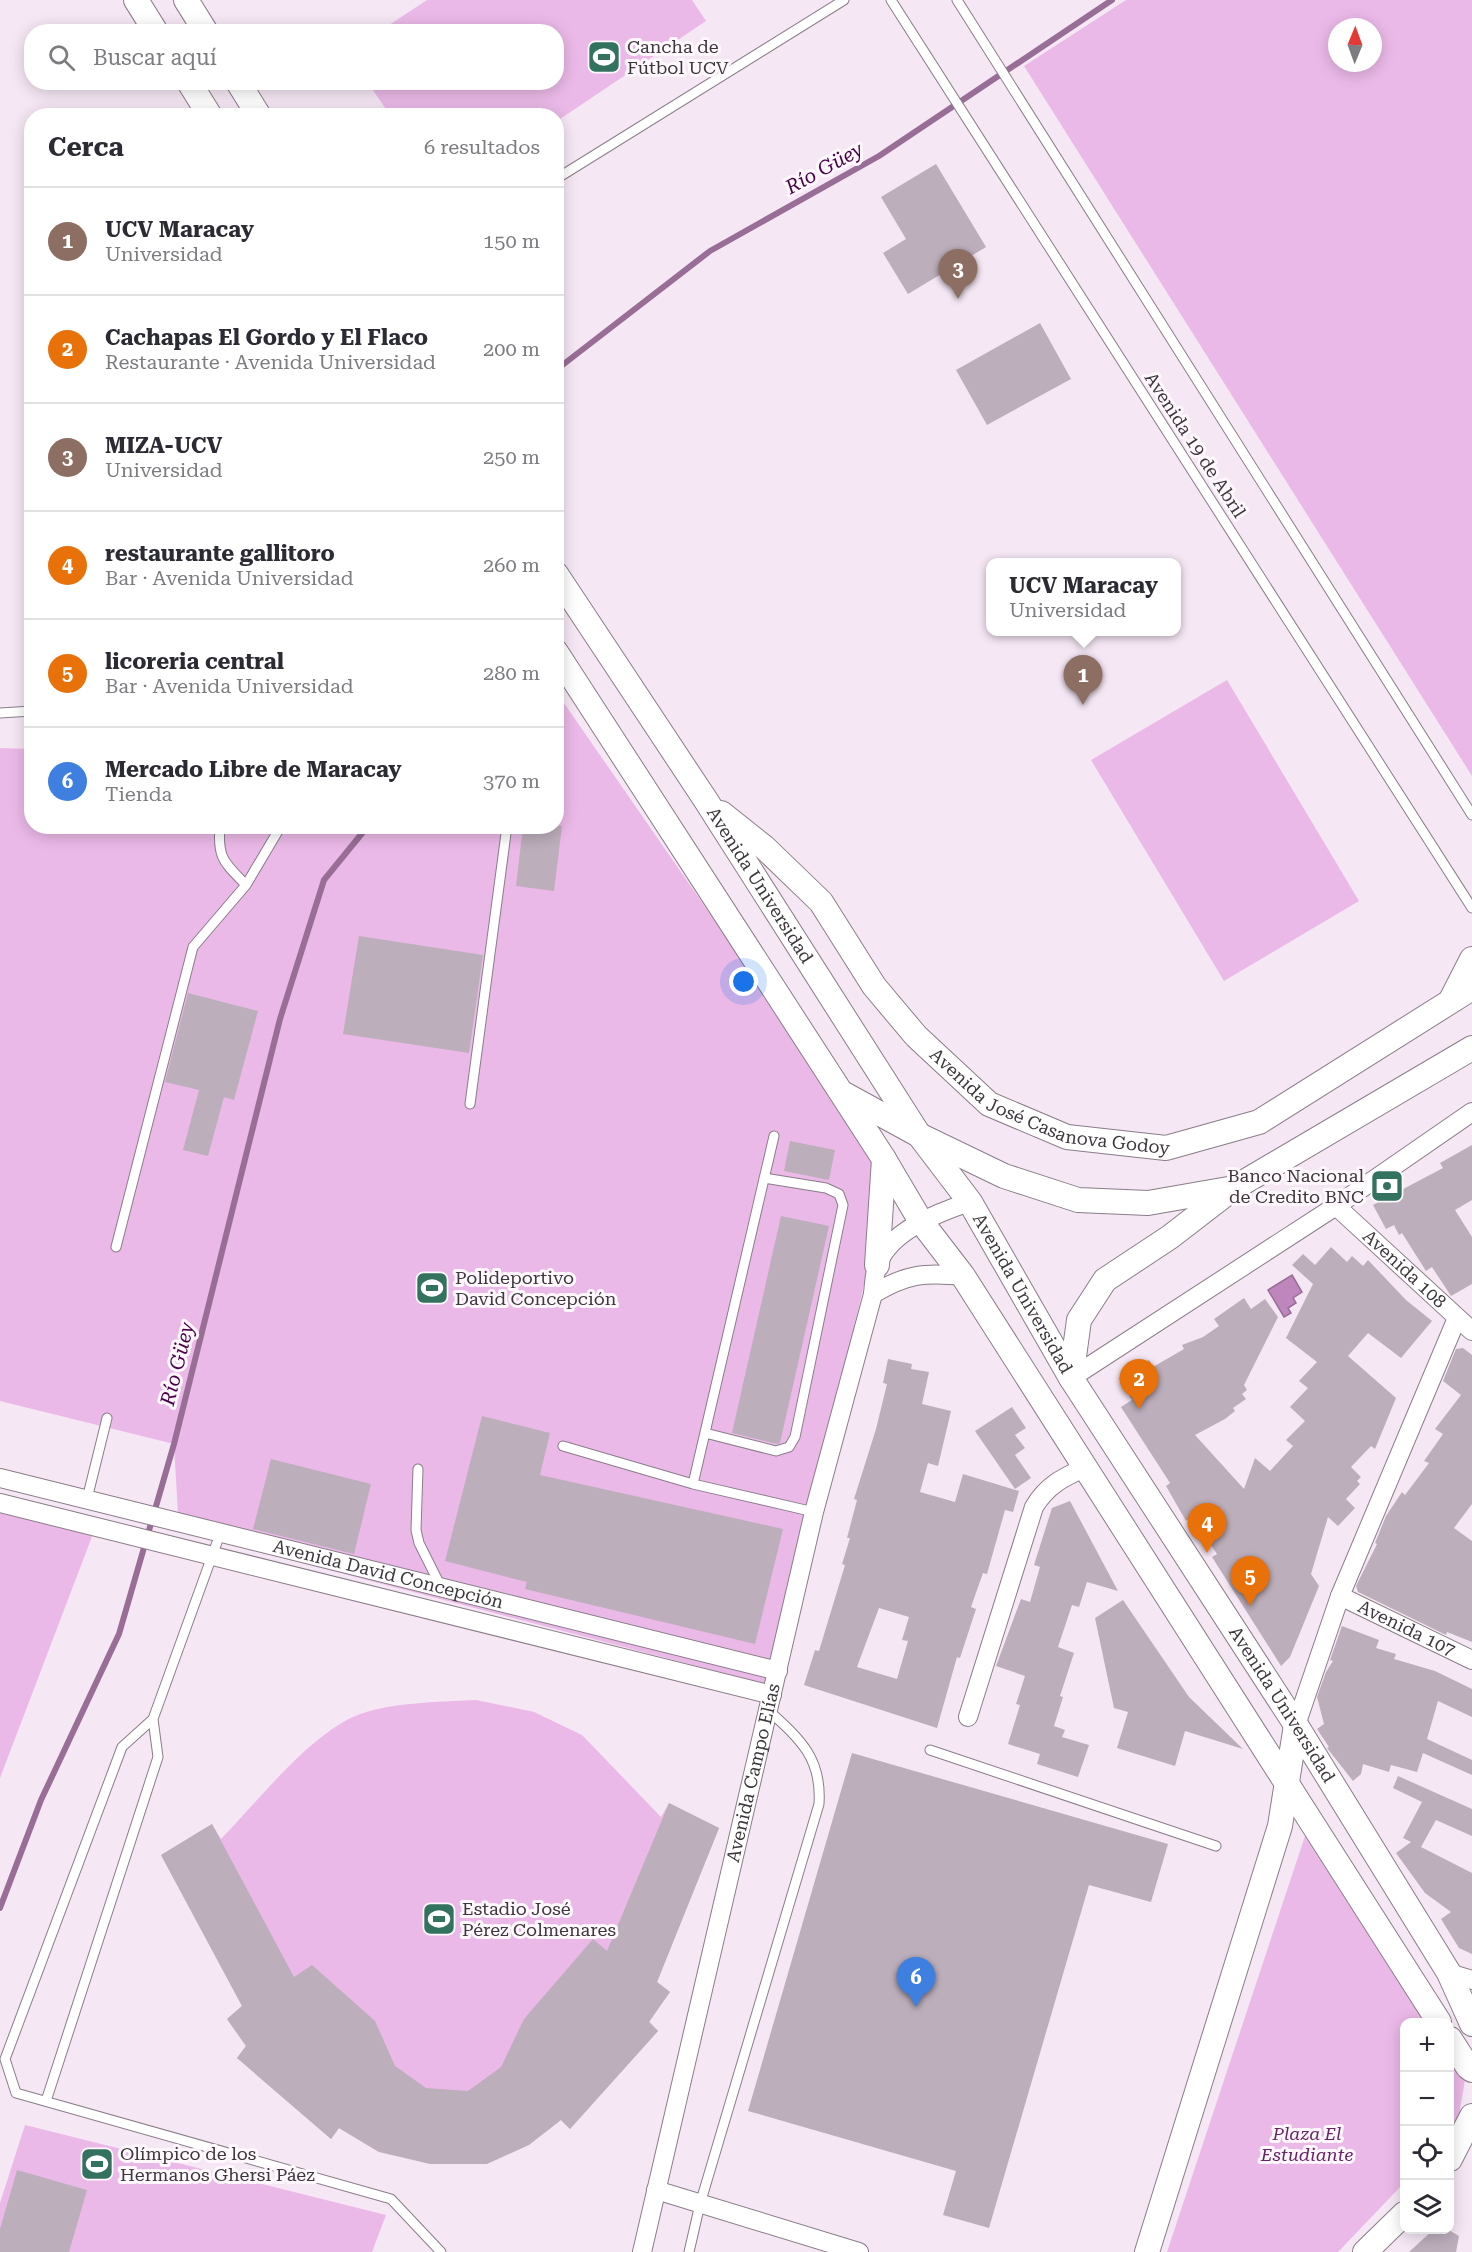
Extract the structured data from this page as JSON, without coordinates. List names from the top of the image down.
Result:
{
  "streets": {
    "street": [
      "Avenida Universidad",
      "Avenida José Casanova Godoy",
      "Avenida 108",
      "Avenida David Concepción",
      "Avenida 107",
      "Avenida Campo Elías"
    ],
    "lane": ["Avenida 19 de Abril"]
  },
  "crossings": [
    ["Avenida Universidad", "Avenida José Casanova Godoy"],
    ["Avenida David Concepción", "Avenida Campo Elías"]
  ],
  "water": ["Río Güey"],
  "parks": ["Plaza El Estudiante"],
  "places": {
    "sports": [
      "Cancha de Fútbol UCV",
      "Polideportivo David Concepción",
      "Estadio José Pérez Colmenares",
      "Olímpico de los Hermanos Ghersi Páez"
    ],
    "bank": ["Banco Nacional de Credito BNC"]
  },
  "north": "top",
  "page": {
    "search": "Buscar aquí",
    "heading": ["Cerca", "6 resultados"],
    "list": [
      {
        "mark": "1",
        "name": "UCV Maracay",
        "note": "Universidad",
        "value": "150 m"
      },
      {
        "mark": "2",
        "name": "Cachapas El Gordo y El Flaco",
        "note": "Restaurante · Avenida Universidad",
        "value": "200 m"
      },
      {
        "mark": "3",
        "name": "MIZA-UCV",
        "note": "Universidad",
        "value": "250 m"
      },
      {
        "mark": "4",
        "name": "restaurante gallitoro",
        "note": "Bar · Avenida Universidad",
        "value": "260 m"
      },
      {
        "mark": "5",
        "name": "licoreria central",
        "note": "Bar · Avenida Universidad",
        "value": "280 m"
      },
      {
        "mark": "6",
        "name": "Mercado Libre de Maracay",
        "note": "Tienda",
        "value": "370 m"
      }
    ],
    "pins": [
      "3",
      "1",
      "2",
      "4",
      "5",
      "6"
    ],
    "popup": ["UCV Maracay", "Universidad"],
    "map_buttons": ["+", "−"]
  }
}
